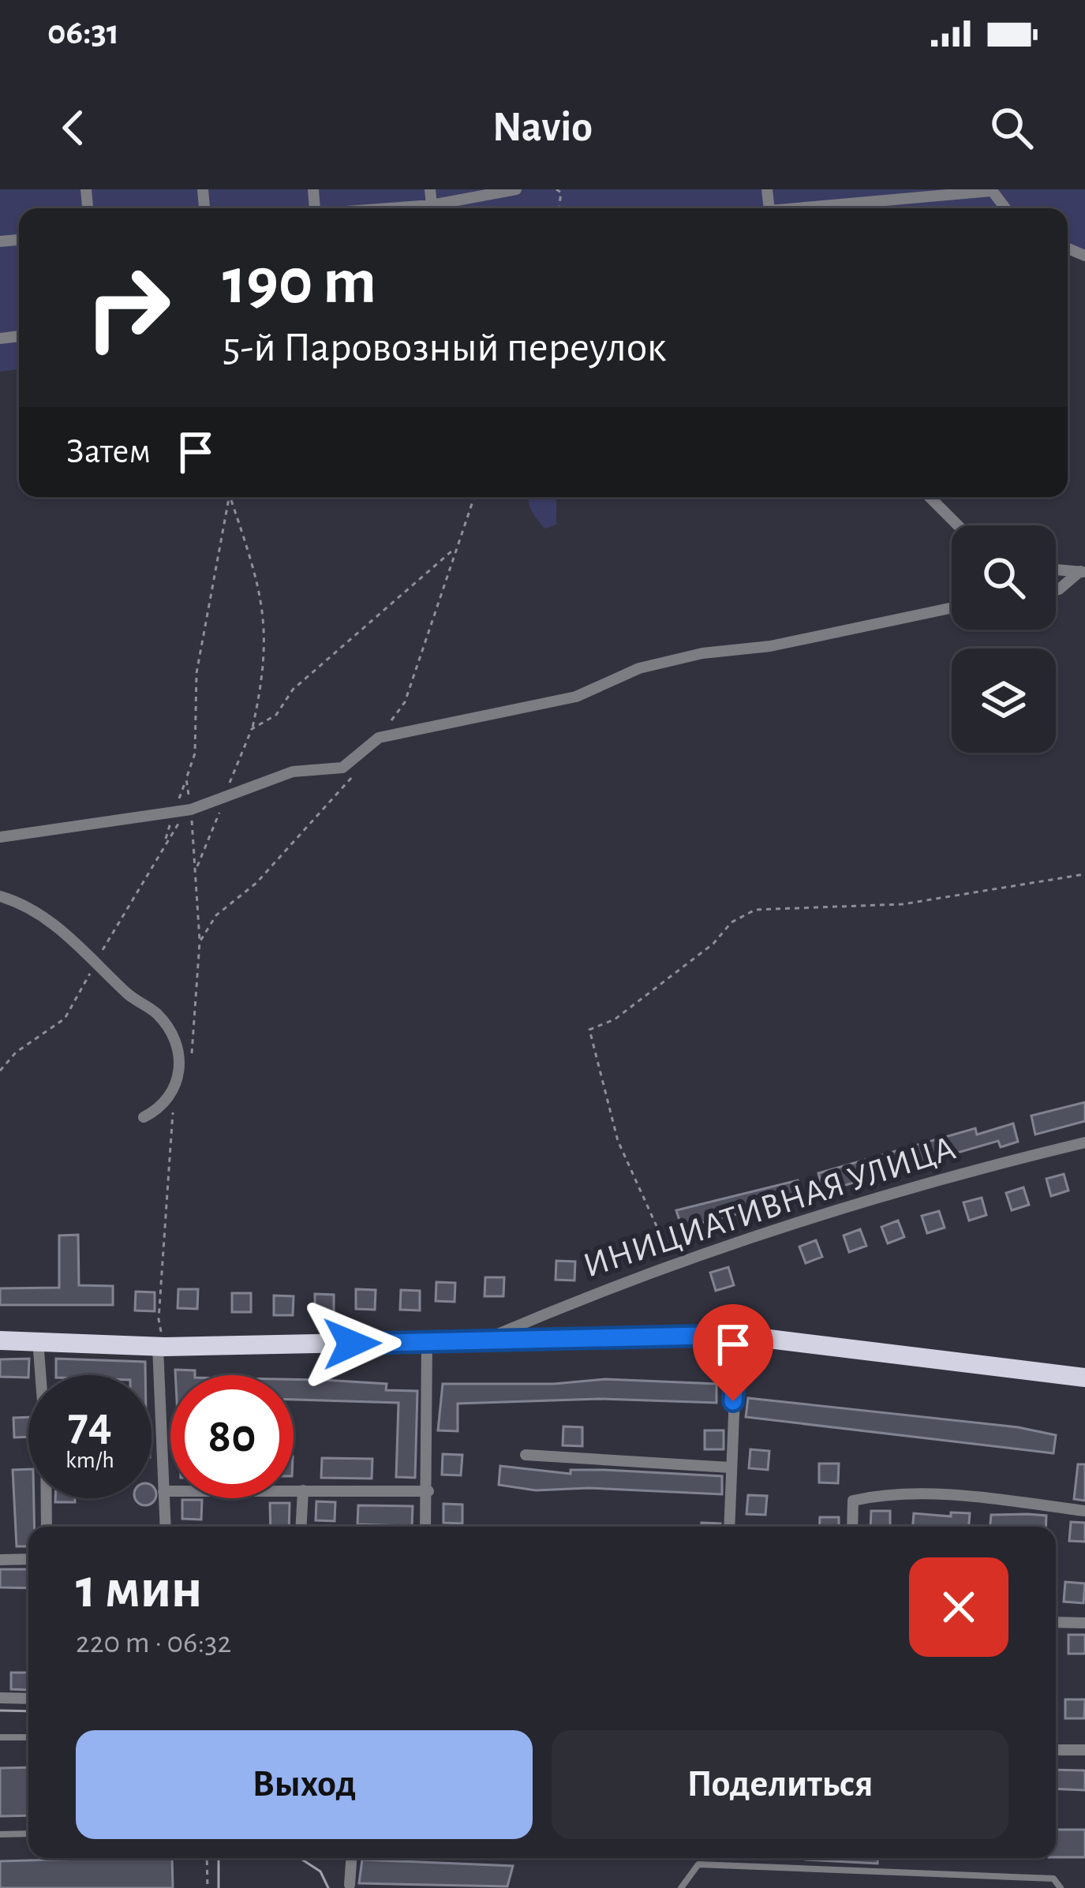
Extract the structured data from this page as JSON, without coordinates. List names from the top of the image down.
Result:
{
  "streets": {
    "street": ["ИНИЦИАТИВНАЯ УЛИЦА"]
  },
  "page": {
    "status": "06:31",
    "header": "Navio",
    "turn": ["190 m", "5-й Паровозный переулок"],
    "then": "Затем",
    "speed": "74 km/h",
    "limit": "80",
    "heading": ["1 мин", "220 m · 06:32"],
    "buttons": ["Выход", "Поделиться"]
  }
}
